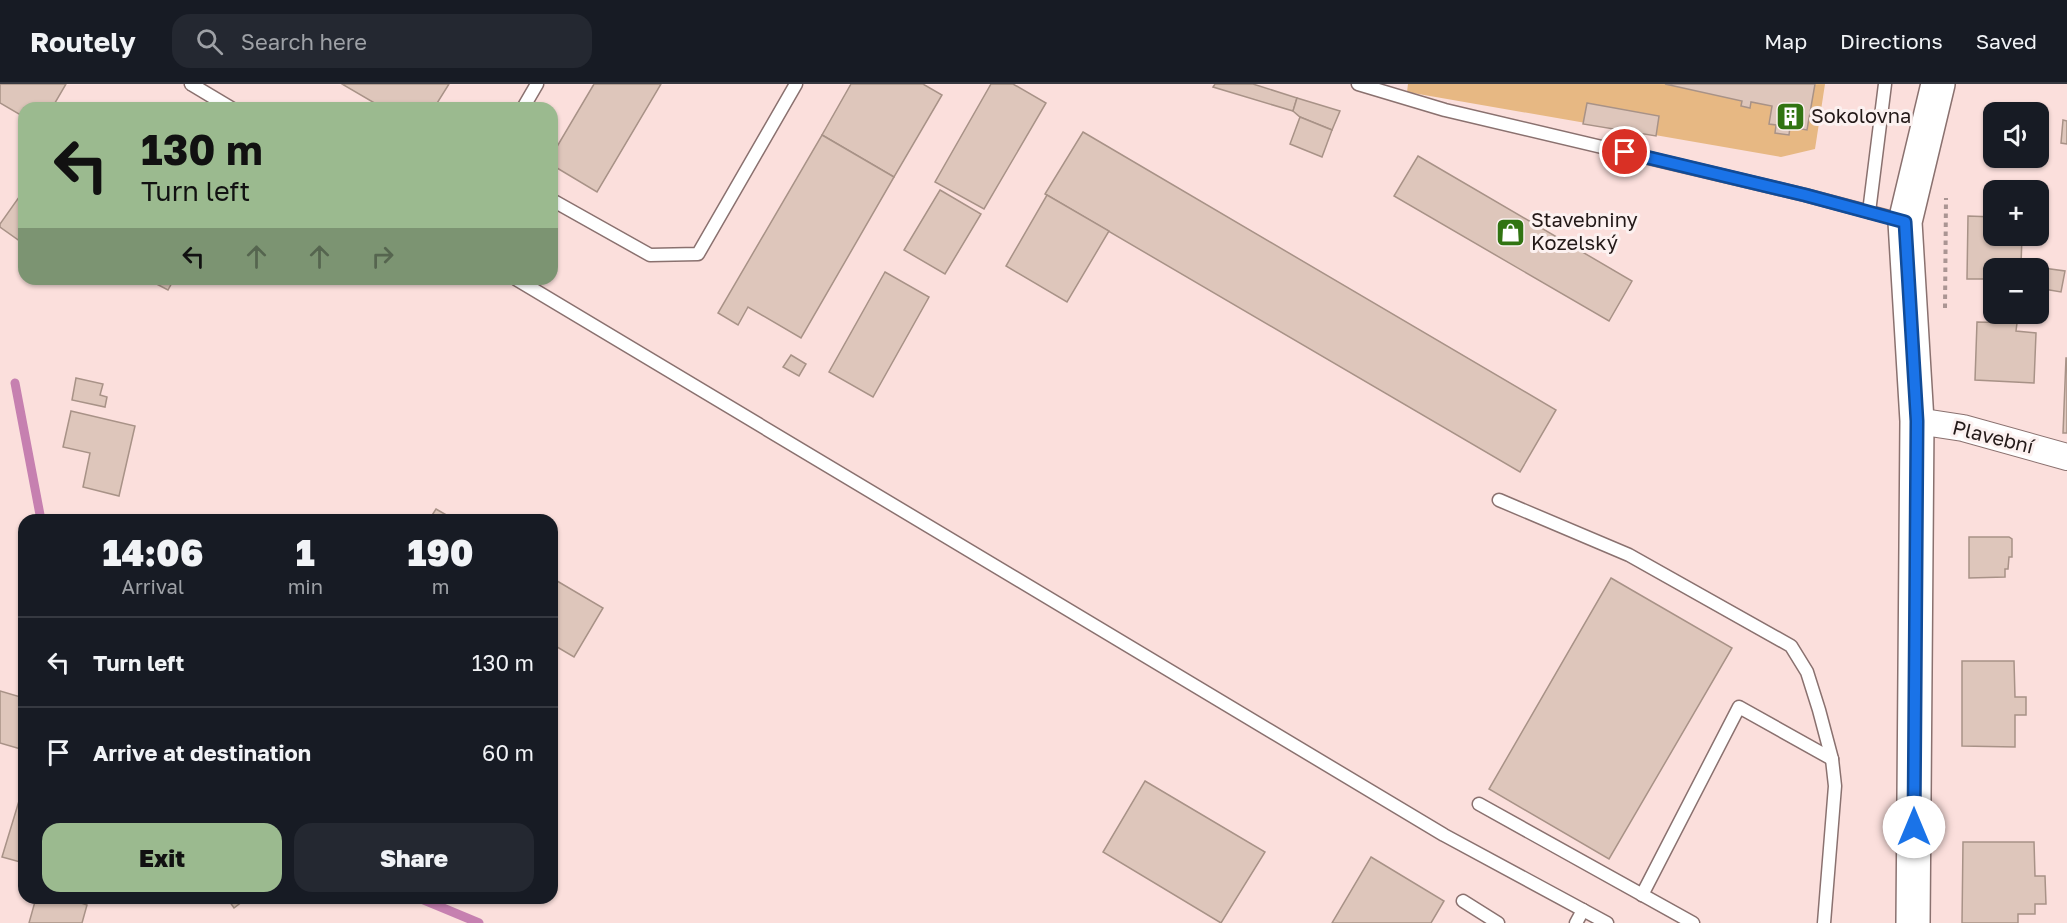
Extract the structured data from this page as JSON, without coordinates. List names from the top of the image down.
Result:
{
  "streets": {
    "street": ["Plavební"]
  },
  "places": {
    "building": ["Sokolovna"],
    "shop": ["Stavebniny Kozelský"]
  },
  "page": {
    "header": "Routely",
    "search": "Search here",
    "nav": ["Map", "Directions", "Saved"],
    "map_buttons": ["+", "−"],
    "turn": ["130 m", "Turn left"],
    "eta": [
      "14:06",
      "Arrival",
      "1",
      "min",
      "190",
      "m"
    ],
    "list": [
      {
        "name": "Turn left",
        "value": "130 m"
      },
      {
        "name": "Arrive at destination",
        "value": "60 m"
      }
    ],
    "buttons": ["Exit", "Share"]
  }
}
